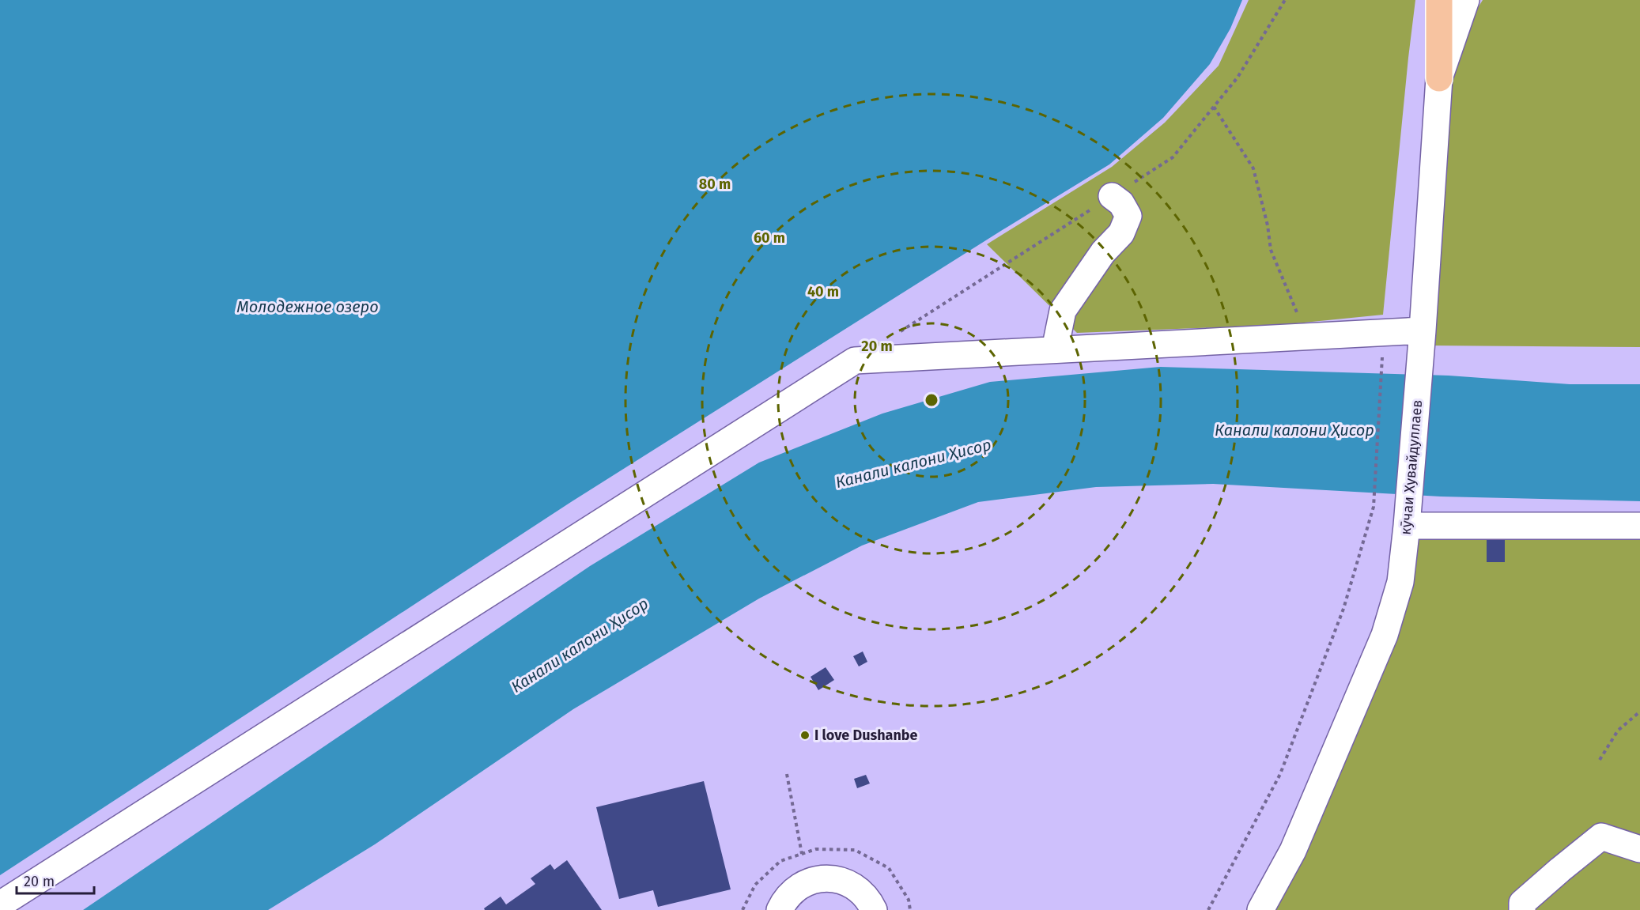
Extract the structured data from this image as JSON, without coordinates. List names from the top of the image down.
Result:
{
  "streets": {
    "street": ["кӯчаи Хувайдуллаев"]
  },
  "water": ["Молодежное озеро", "Канали калони Ҳисор"],
  "places": ["I love Dushanbe"],
  "scale_bar": "20 m",
  "rings": [
    "80 m",
    "60 m",
    "40 m",
    "20 m"
  ]
}
